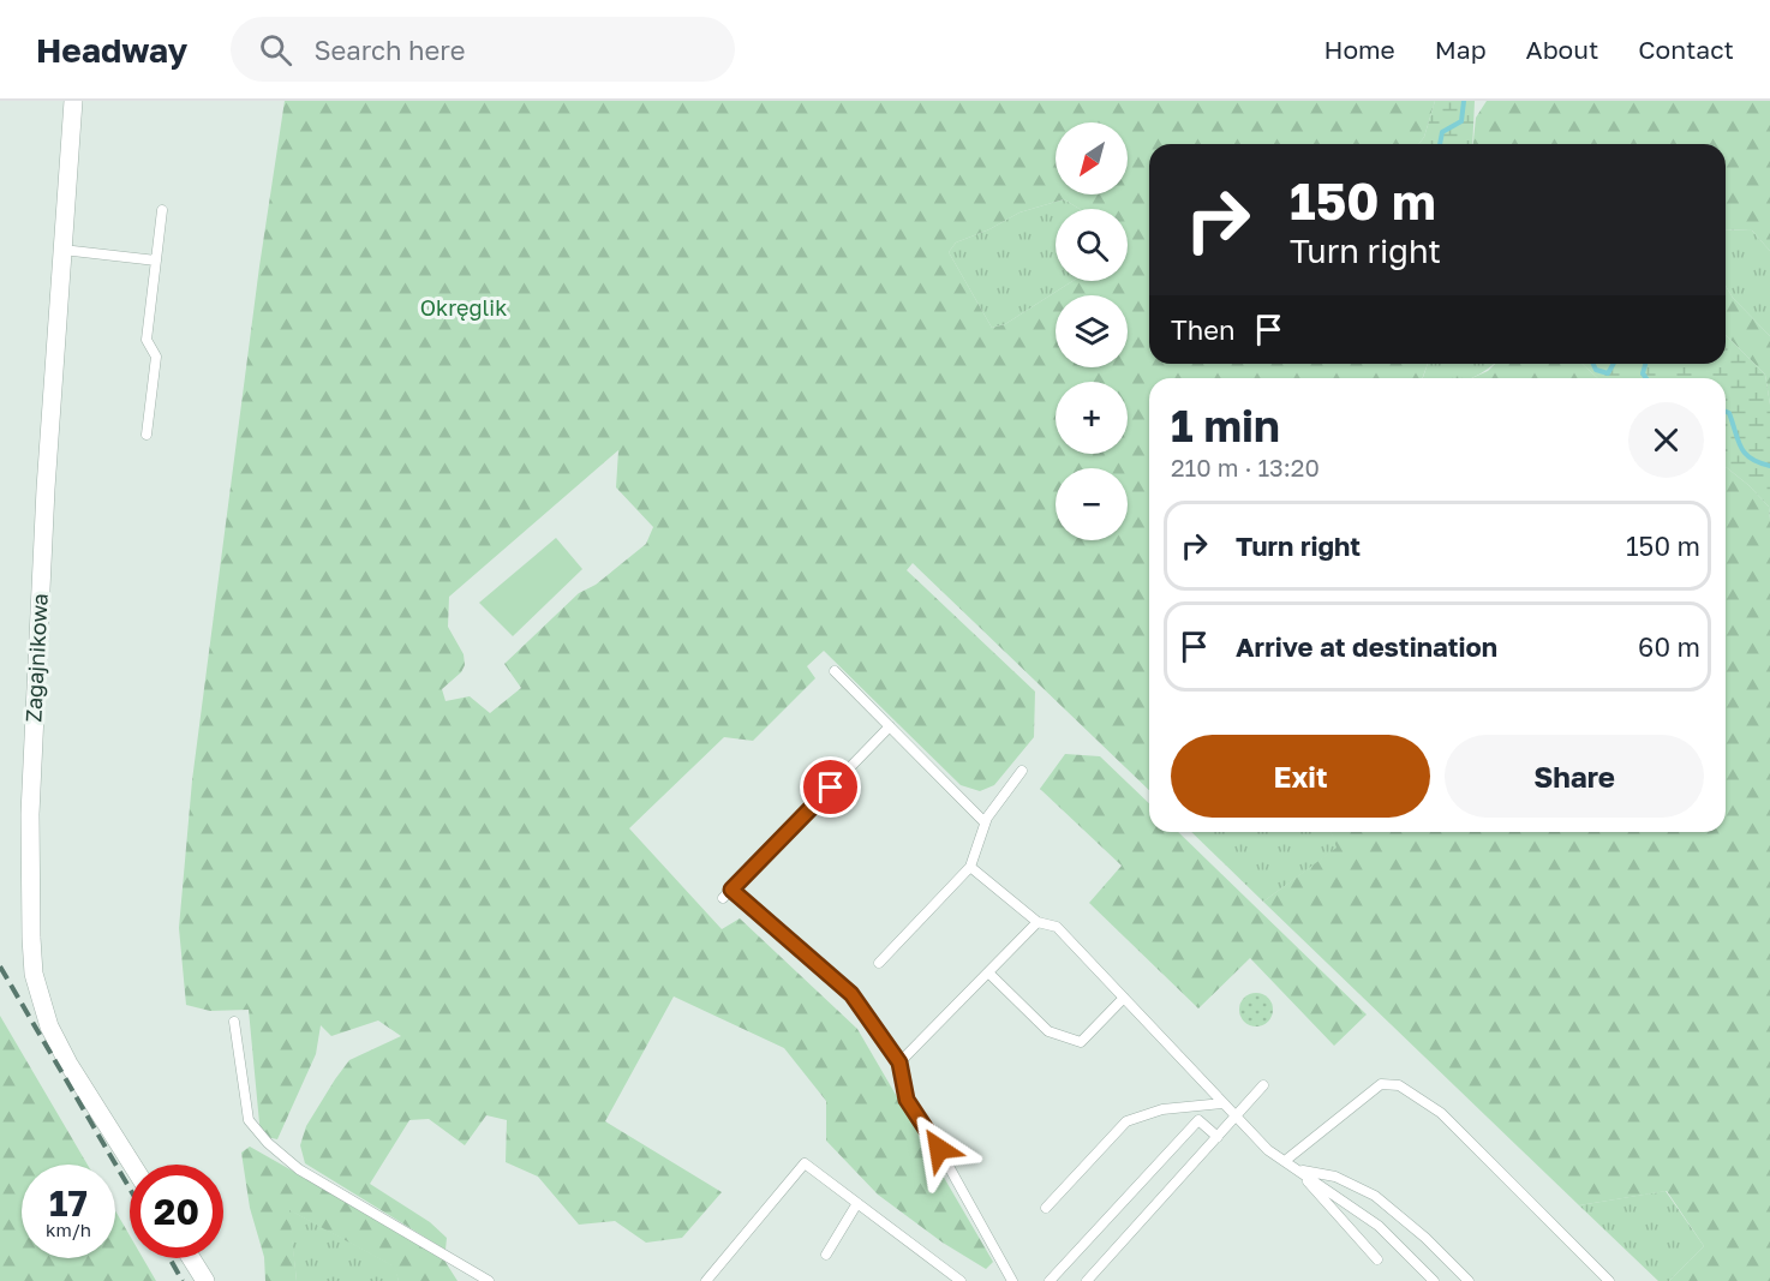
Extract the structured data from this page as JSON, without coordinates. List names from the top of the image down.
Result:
{
  "streets": {
    "street": ["Zagajnikowa"]
  },
  "parks": ["Okręglik"],
  "north": "bottom left",
  "page": {
    "header": "Headway",
    "search": "Search here",
    "nav": [
      "Home",
      "Map",
      "About",
      "Contact"
    ],
    "map_buttons": ["+", "−"],
    "turn": ["150 m", "Turn right"],
    "then": "Then",
    "heading": ["1 min", "210 m · 13:20"],
    "list": [
      {
        "name": "Turn right",
        "value": "150 m"
      },
      {
        "name": "Arrive at destination",
        "value": "60 m"
      }
    ],
    "buttons": ["Exit", "Share"],
    "speed": "17 km/h",
    "limit": "20"
  }
}
